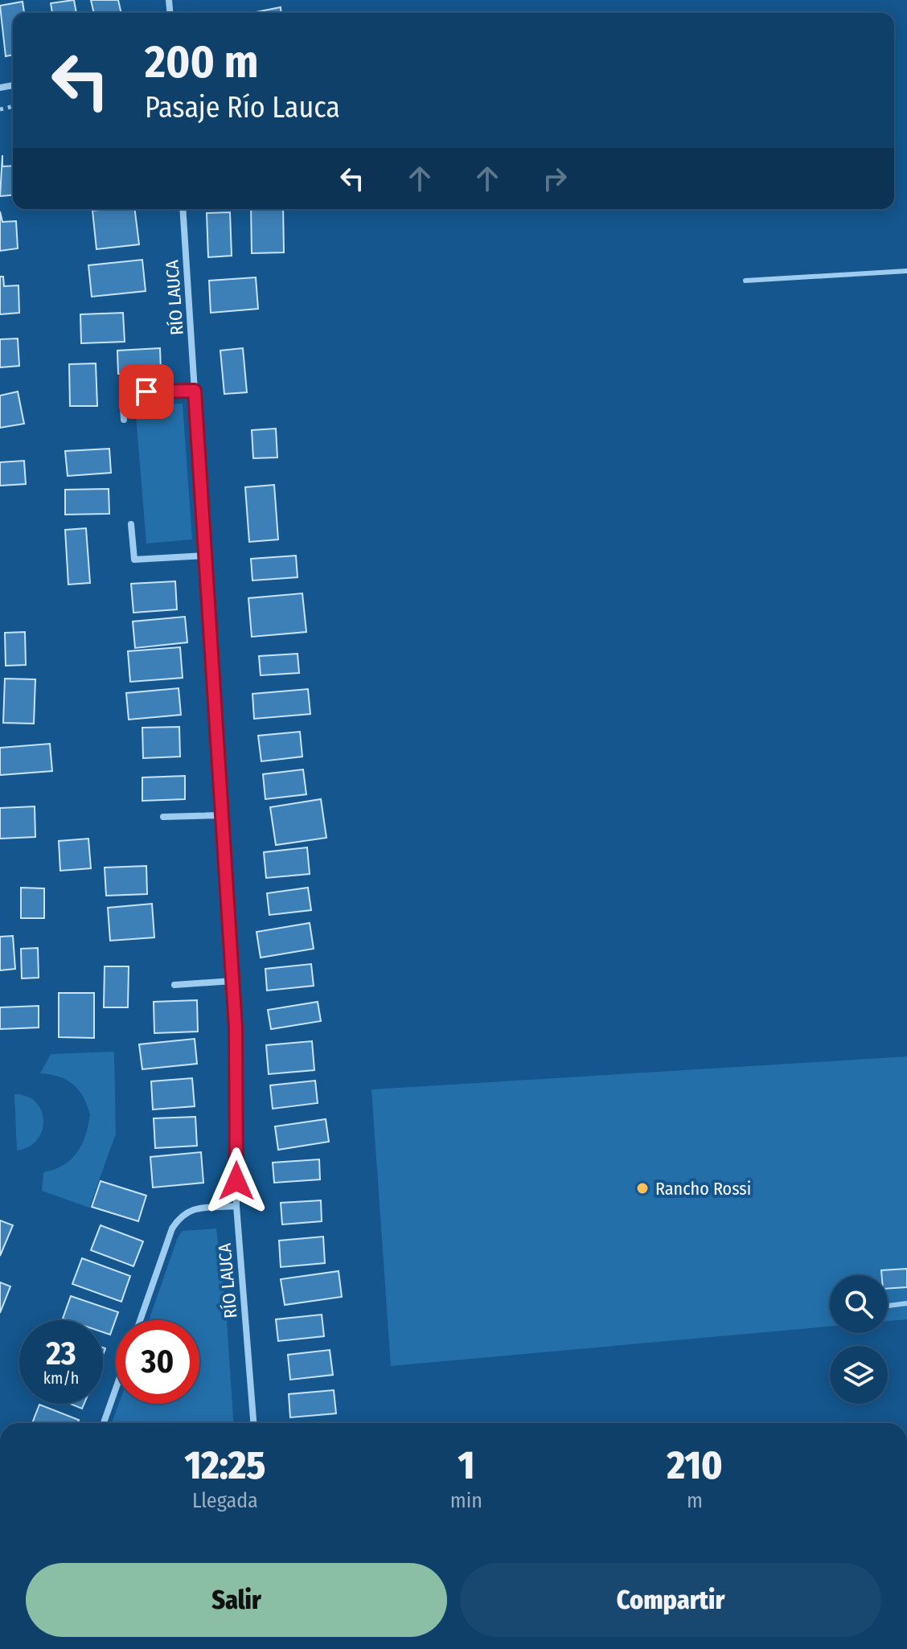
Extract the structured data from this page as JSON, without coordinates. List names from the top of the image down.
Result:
{
  "streets": {
    "street": ["RÍO LAUCA"]
  },
  "places": ["Rancho Rossi"],
  "page": {
    "turn": ["200 m", "Pasaje Río Lauca"],
    "speed": "23 km/h",
    "limit": "30",
    "eta": [
      "12:25",
      "Llegada",
      "1",
      "min",
      "210",
      "m"
    ],
    "buttons": ["Salir", "Compartir"]
  }
}
